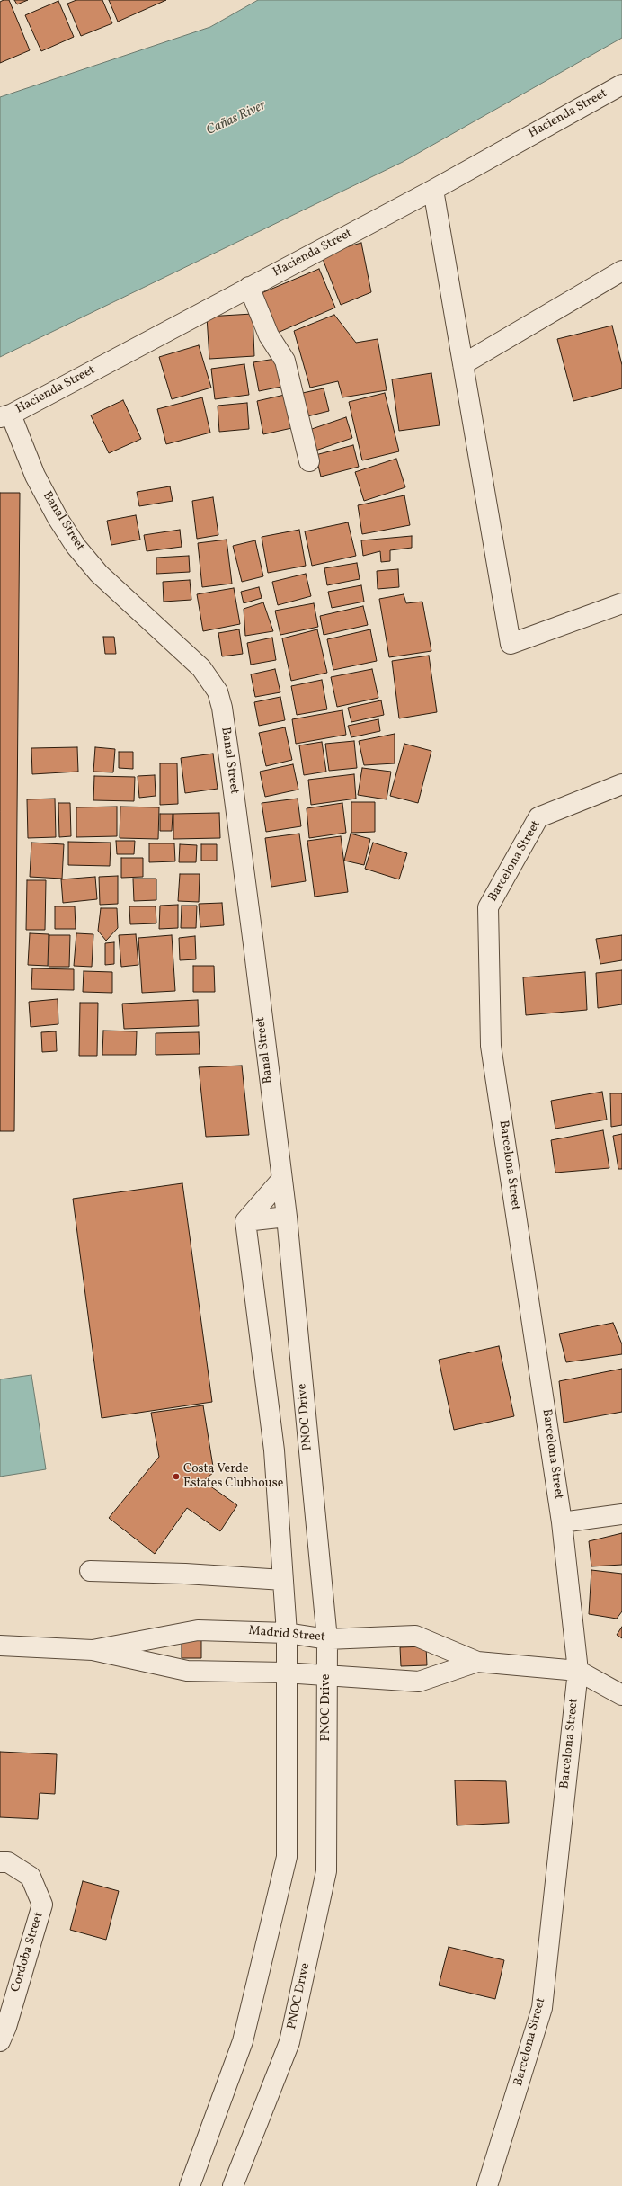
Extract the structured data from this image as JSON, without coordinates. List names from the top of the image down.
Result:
{
  "streets": {
    "street": [
      "Hacienda Street",
      "Banal Street",
      "Barcelona Street",
      "PNOC Drive",
      "Madrid Street",
      "Cordoba Street"
    ]
  },
  "crossings": [
    ["Hacienda Street", "Banal Street"],
    ["Banal Street", "PNOC Drive"],
    ["Barcelona Street", "Madrid Street"],
    ["PNOC Drive", "Madrid Street"]
  ],
  "water": ["Cañas River"],
  "places": ["Costa Verde Estates Clubhouse"]
}
